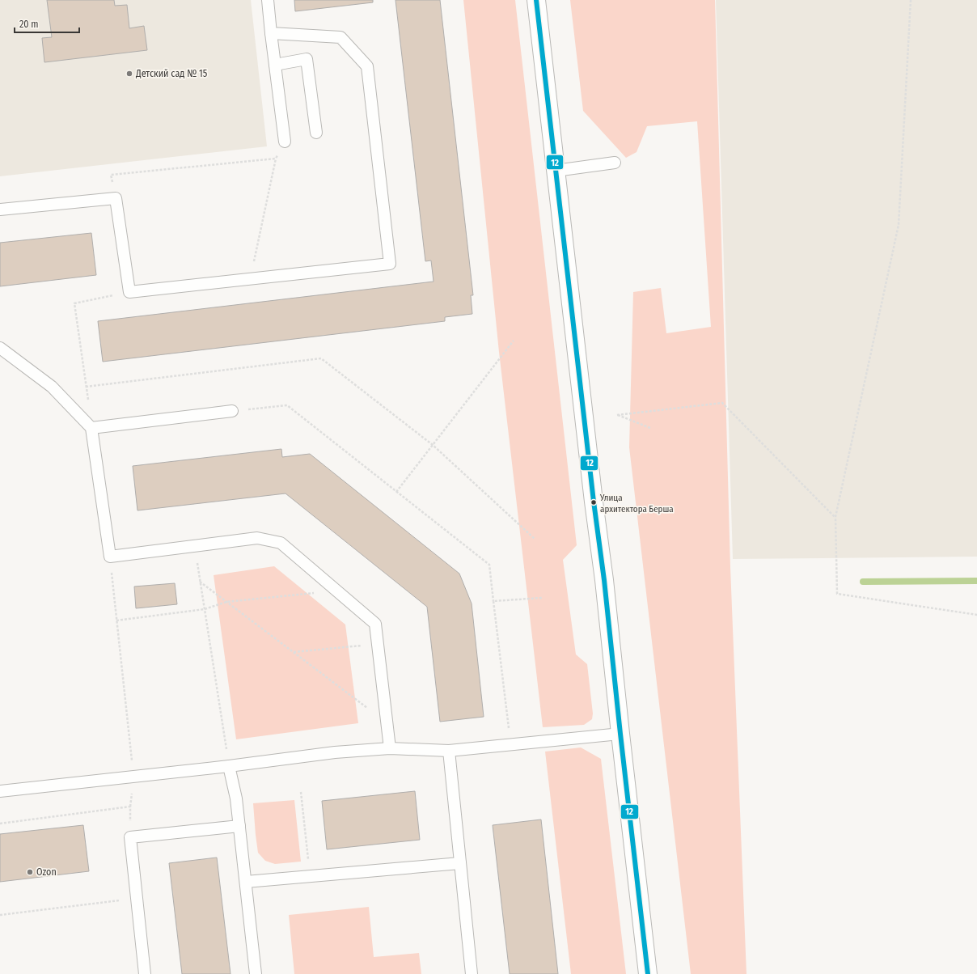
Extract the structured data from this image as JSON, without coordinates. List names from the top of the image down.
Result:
{
  "places": ["Детский сад № 15", "Улица архитектора Берша", "Ozon"],
  "lines": ["transit line 12"],
  "scale_bar": "20 m"
}
